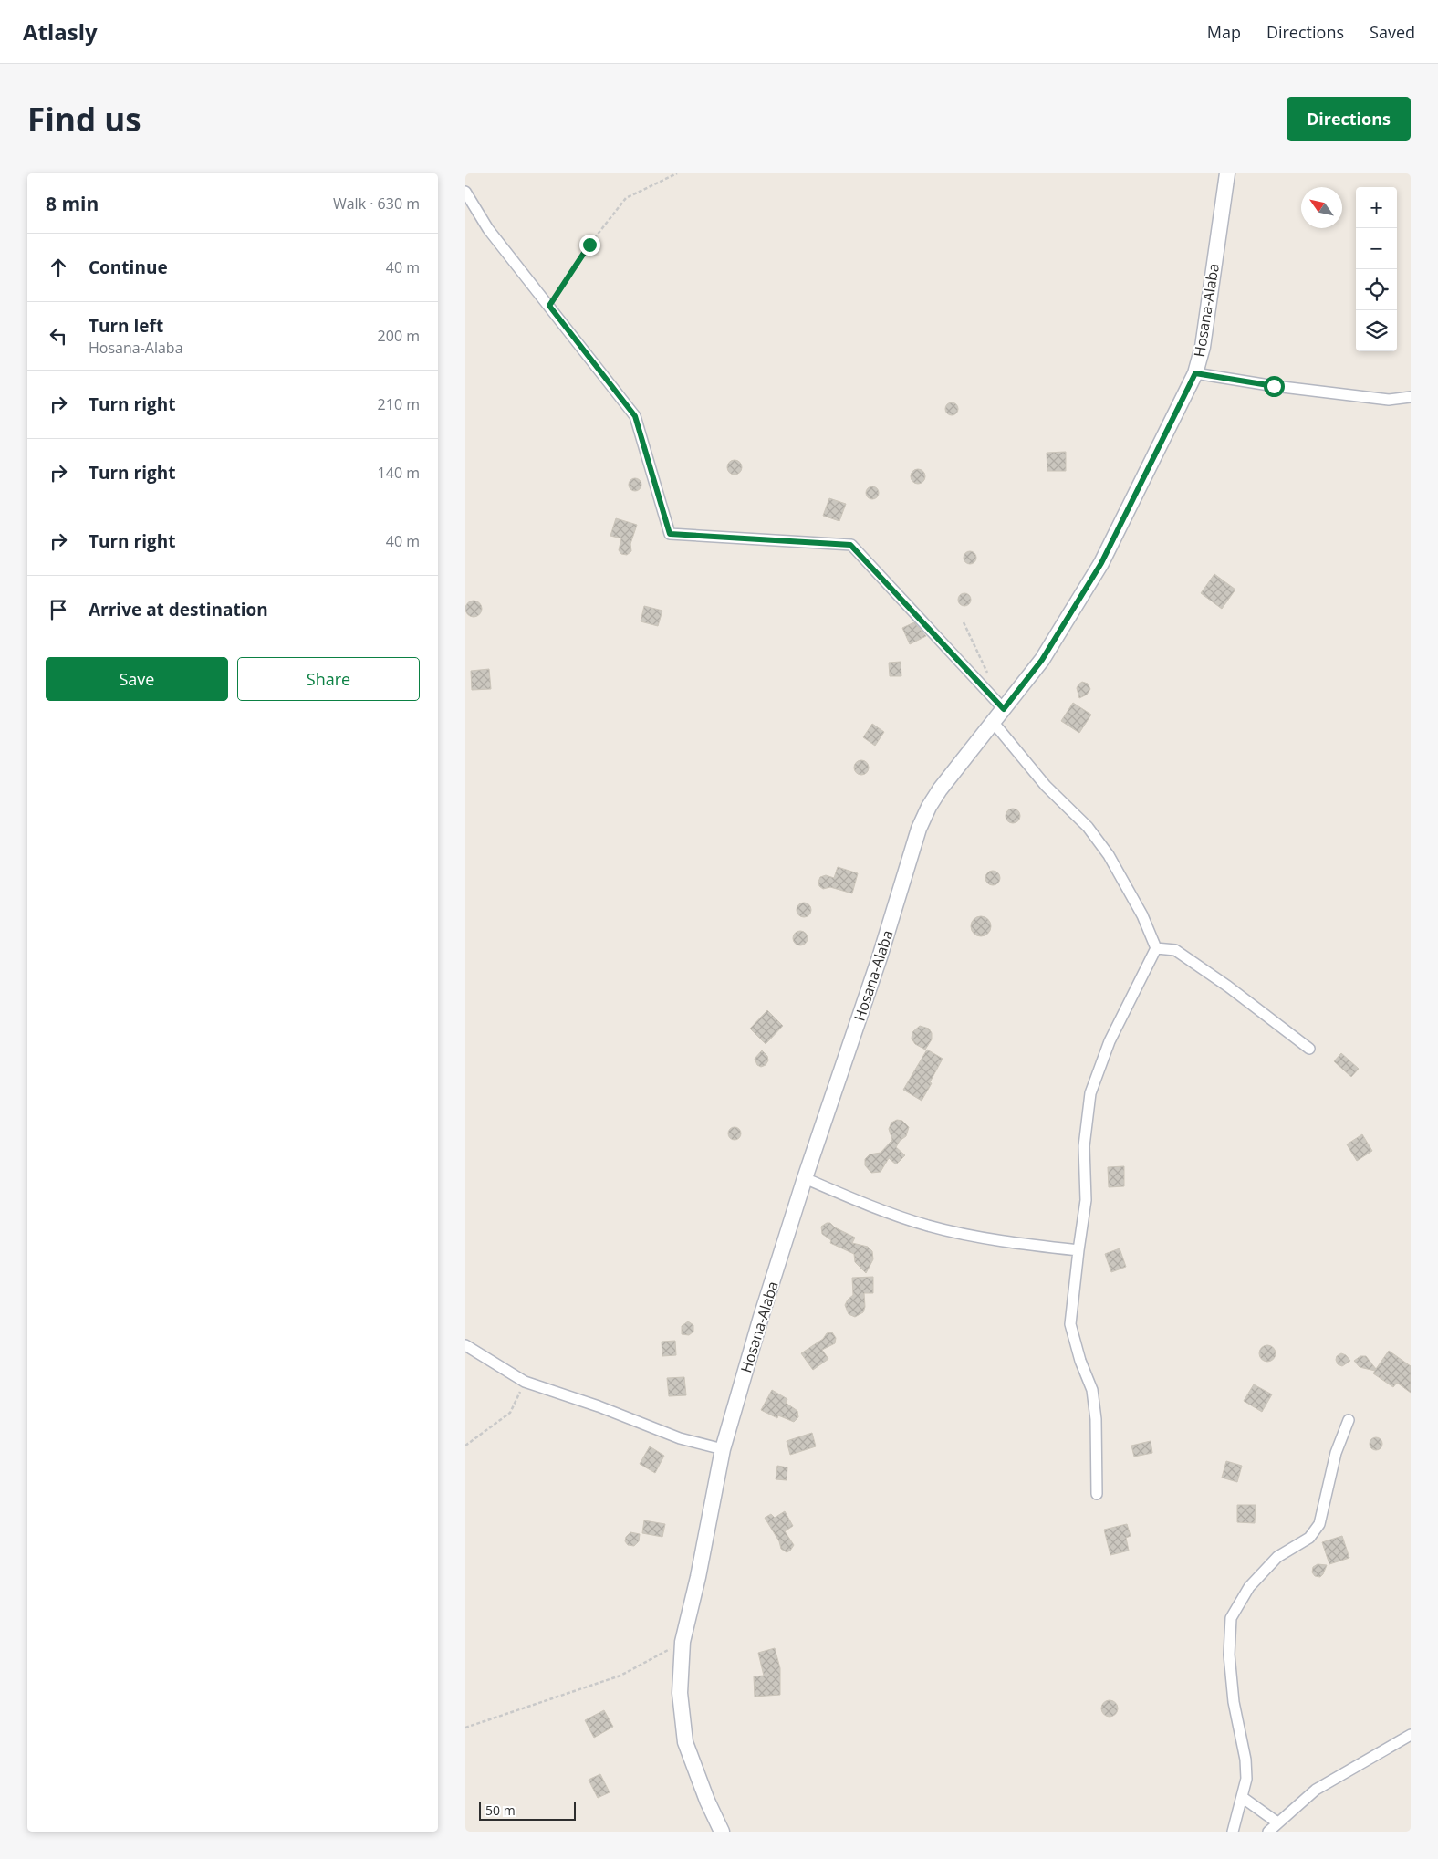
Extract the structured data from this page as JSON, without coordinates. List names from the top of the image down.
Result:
{
  "streets": {
    "main road": ["Hosana-Alaba"]
  },
  "scale_bar": "50 m",
  "north": "top left",
  "page": {
    "header": "Atlasly",
    "nav": ["Map", "Directions", "Saved"],
    "buttons": [
      "Directions",
      ["Save", "Share"]
    ],
    "title": "Find us",
    "heading": ["8 min", "Walk · 630 m"],
    "map_buttons": ["+", "−"],
    "list": [
      ["Continue", "40 m"],
      ["Turn left", "Hosana-Alaba", "200 m"],
      ["Turn right", "210 m"],
      ["Turn right", "140 m"],
      ["Turn right", "40 m"],
      "Arrive at destination"
    ],
    "scale": "50 m"
  }
}
